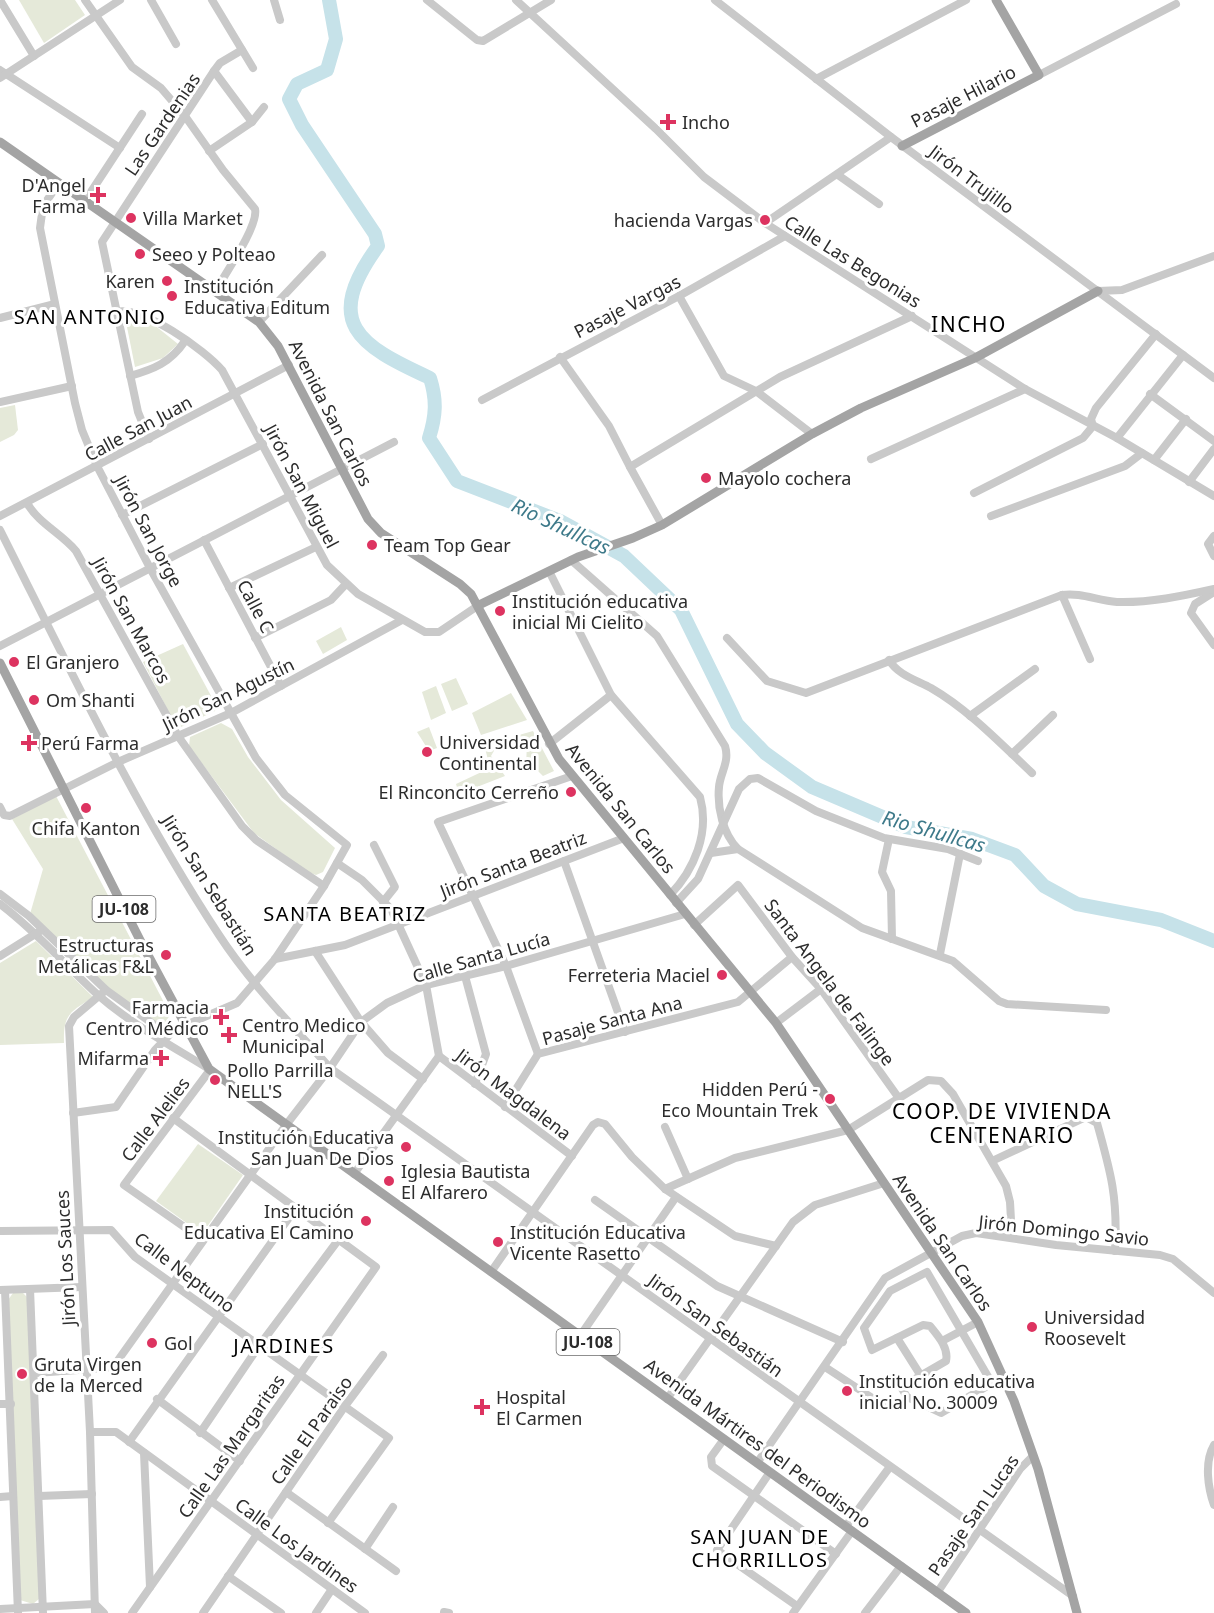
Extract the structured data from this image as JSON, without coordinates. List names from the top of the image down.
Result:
{
  "streets": {
    "main road": [
      "Pasaje Hilario",
      "Avenida San Carlos",
      "JU-108",
      "Avenida Mártires del Periodismo"
    ],
    "street": [
      "Las Gardenias",
      "Jirón Trujillo",
      "Calle Las Begonias",
      "Pasaje Vargas",
      "Calle San Juan",
      "Jirón San Miguel",
      "Jirón San Jorge",
      "Calle C",
      "Jirón San Marcos",
      "Jirón San Agustín",
      "Jirón Santa Beatriz",
      "Jirón San Sebastián",
      "Calle Santa Lucía",
      "Santa Angela de Falinge",
      "Pasaje Santa Ana",
      "Jirón Magdalena",
      "Calle Alelies",
      "Jirón Domingo Savio",
      "Jirón Los Sauces",
      "Calle Neptuno",
      "Calle El Paraiso",
      "Calle Las Margaritas",
      "Pasaje San Lucas",
      "Calle Los Jardines"
    ]
  },
  "crossings": [
    ["Pasaje Hilario", "Jirón Trujillo"],
    ["Las Gardenias", "Avenida San Carlos"],
    ["Las Gardenias", "Calle San Juan"],
    ["Las Gardenias", "Jirón San Miguel"],
    ["Calle Las Begonias", "Pasaje Vargas"],
    ["Avenida San Carlos", "Calle San Juan"],
    ["Avenida San Carlos", "Jirón San Miguel"],
    ["Avenida San Carlos", "Jirón San Jorge"],
    ["Avenida San Carlos", "Jirón Santa Beatriz"],
    ["Avenida San Carlos", "Jirón San Sebastián"],
    ["Avenida San Carlos", "Calle Santa Lucía"],
    ["Avenida San Carlos", "Santa Angela de Falinge"],
    ["Avenida San Carlos", "Pasaje Santa Ana"],
    ["Avenida San Carlos", "Jirón Domingo Savio"],
    ["Avenida San Carlos", "Pasaje San Lucas"],
    ["Calle San Juan", "Jirón San Miguel"],
    ["Calle San Juan", "Jirón San Jorge"],
    ["Calle San Juan", "Jirón San Marcos"],
    ["Jirón San Miguel", "Jirón San Agustín"],
    ["Jirón San Jorge", "Jirón San Agustín"],
    ["Calle C", "Jirón San Agustín"],
    ["Jirón San Marcos", "Jirón San Agustín"],
    ["Jirón San Agustín", "Jirón San Sebastián"],
    ["Jirón San Agustín", "Avenida Mártires del Periodismo"],
    ["Jirón San Sebastián", "Calle Santa Lucía"],
    ["Jirón San Sebastián", "Jirón Domingo Savio"],
    ["Jirón San Sebastián", "Pasaje San Lucas"],
    ["Calle Santa Lucía", "Calle Alelies"],
    ["Calle Santa Lucía", "Jirón Los Sauces"],
    ["Calle Santa Lucía", "Calle Neptuno"],
    ["Calle Santa Lucía", "Avenida Mártires del Periodismo"],
    ["Santa Angela de Falinge", "Pasaje Santa Ana"],
    ["Pasaje Santa Ana", "Jirón Magdalena"],
    ["Calle Alelies", "Avenida Mártires del Periodismo"],
    ["Jirón Domingo Savio", "Avenida Mártires del Periodismo"],
    ["Jirón Los Sauces", "Calle Neptuno"],
    ["Jirón Los Sauces", "Avenida Mártires del Periodismo"],
    ["Jirón Los Sauces", "Calle Los Jardines"],
    ["Calle Neptuno", "Calle El Paraiso"],
    ["Calle Neptuno", "Calle Las Margaritas"],
    ["Calle El Paraiso", "Calle Los Jardines"],
    ["Avenida Mártires del Periodismo", "Pasaje San Lucas"],
    ["Calle Las Margaritas", "Calle Los Jardines"]
  ],
  "districts": [
    "SAN ANTONIO",
    "INCHO",
    "SANTA BEATRIZ",
    "COOP. DE VIVIENDA CENTENARIO",
    "JARDINES",
    "SAN JUAN DE CHORRILLOS"
  ],
  "water": ["Rio Shullcas"],
  "places": {
    "health": [
      "Incho",
      "D'Angel Farma",
      "Perú Farma",
      "Farmacia Centro Médico",
      "Centro Medico Municipal",
      "Mifarma",
      "Hospital El Carmen"
    ],
    "other": [
      "Villa Market",
      "hacienda Vargas",
      "Seeo y Polteao",
      "Karen",
      "Institución Educativa Editum",
      "Mayolo cochera",
      "Team Top Gear",
      "Institución educativa inicial Mi Cielito",
      "El Granjero",
      "Om Shanti",
      "Universidad Continental",
      "El Rinconcito Cerreño",
      "Chifa Kanton",
      "Estructuras Metálicas F&L",
      "Ferreteria Maciel",
      "Pollo Parrilla NELL'S",
      "Hidden Perú - Eco Mountain Trek",
      "Institución Educativa San Juan De Dios",
      "Iglesia Bautista El Alfarero",
      "Institución Educativa El Camino",
      "Institución Educativa Vicente Rasetto",
      "Universidad Roosevelt",
      "Gol",
      "Gruta Virgen de la Merced",
      "Institución educativa inicial No. 30009"
    ]
  }
}
